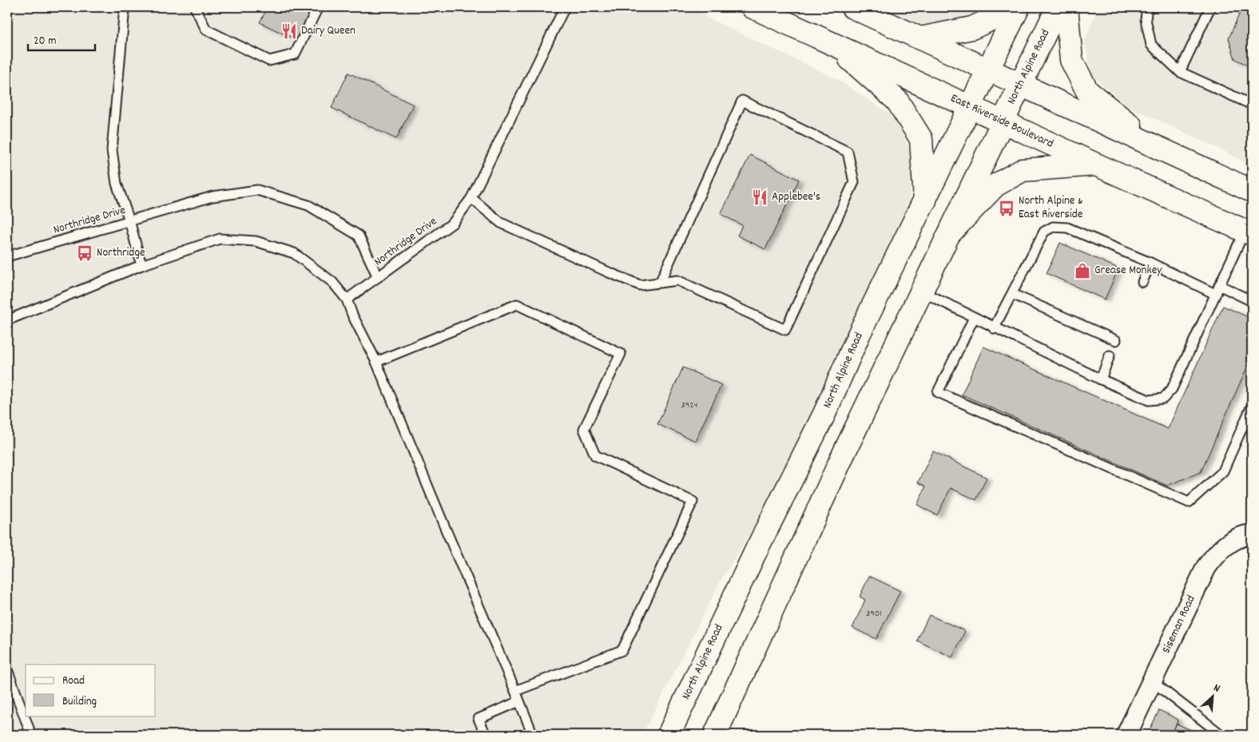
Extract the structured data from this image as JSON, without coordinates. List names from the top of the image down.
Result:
{
  "streets": {
    "main road": ["North Alpine Road", "East Riverside Boulevard"],
    "street": ["Siseman Road"],
    "lane": ["Northridge Drive"]
  },
  "crossings": [
    ["North Alpine Road", "East Riverside Boulevard"]
  ],
  "places": {
    "restaurant": ["Dairy Queen", "Applebee's"],
    "bus stop": ["North Alpine & East Riverside", "Northridge"],
    "shop": ["Grease Monkey"]
  },
  "house_numbers": ["3924", "3901"],
  "legend": ["Road", "Building"],
  "scale_bar": "20 m",
  "north": "top right"
}
